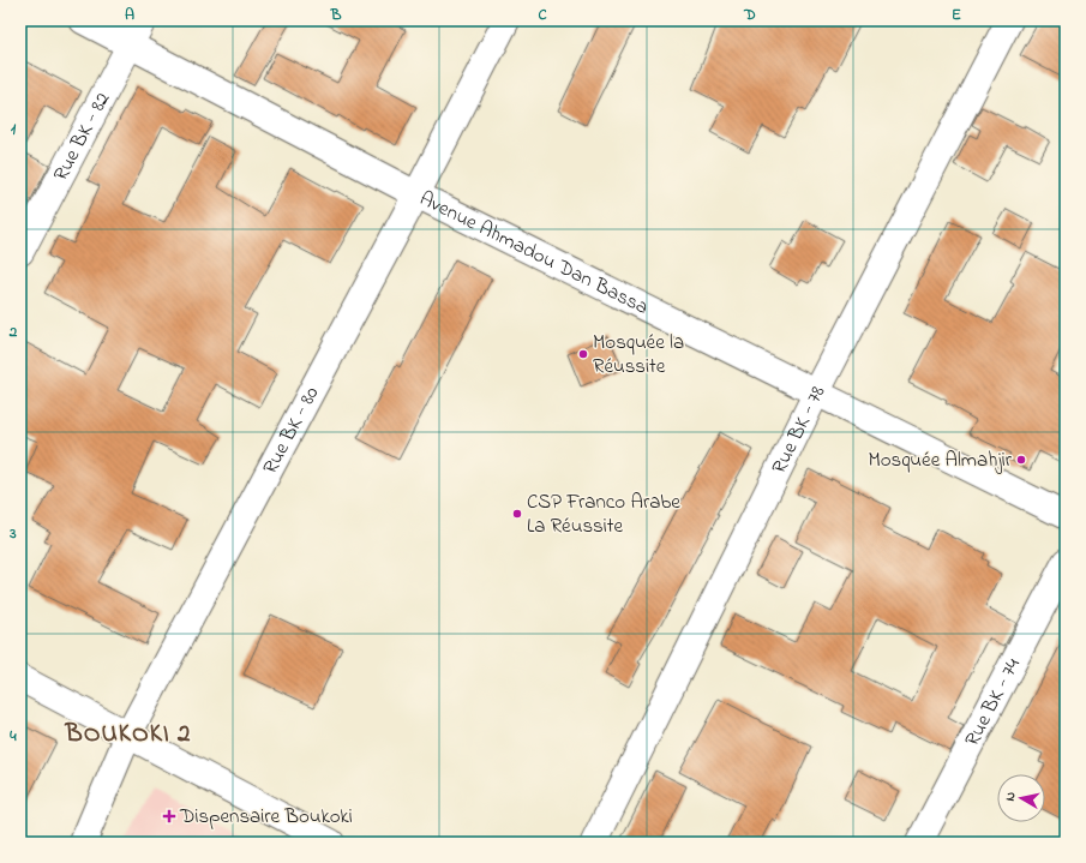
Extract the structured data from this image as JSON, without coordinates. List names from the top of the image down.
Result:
{
  "streets": {
    "street": [
      "Rue BK - 82",
      "Avenue Ahmadou Dan Bassa",
      "Rue BK - 80",
      "Rue BK - 78",
      "Rue BK - 74"
    ]
  },
  "crossings": [
    ["Rue BK - 82", "Avenue Ahmadou Dan Bassa"],
    ["Avenue Ahmadou Dan Bassa", "Rue BK - 80"],
    ["Avenue Ahmadou Dan Bassa", "Rue BK - 78"]
  ],
  "districts": ["BOUKOKI 2"],
  "places": {
    "other": ["Mosquée la Réussite", "Mosquée Almahjir", "CSP Franco Arabe La Réussite"],
    "health": ["Dispensaire Boukoki"]
  },
  "north": "left",
  "grid": {
    "columns": [
      "A",
      "B",
      "C",
      "D",
      "E"
    ],
    "rows": [
      "1",
      "2",
      "3",
      "4"
    ]
  }
}
